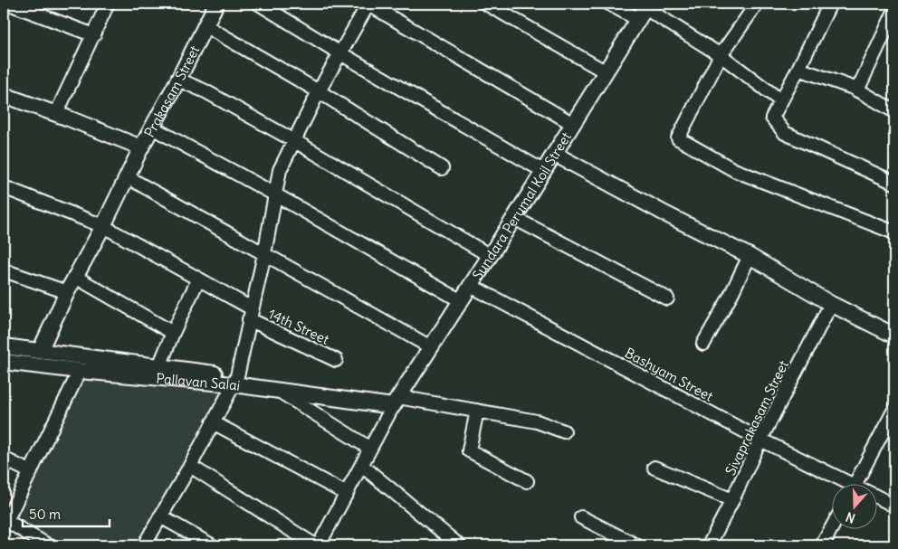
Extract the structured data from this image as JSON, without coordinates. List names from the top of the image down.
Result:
{
  "streets": {
    "street": [
      "Prakasam Street",
      "Sundara Perumal Koil Street",
      "14th Street",
      "Bashyam Street",
      "Pallavan Salai",
      "Sivaprakasam Street"
    ]
  },
  "crossings": [
    ["Prakasam Street", "14th Street"],
    ["Sundara Perumal Koil Street", "Bashyam Street"],
    ["Sundara Perumal Koil Street", "Pallavan Salai"],
    ["Bashyam Street", "Sivaprakasam Street"]
  ],
  "scale_bar": "50 m",
  "north": "bottom"
}
